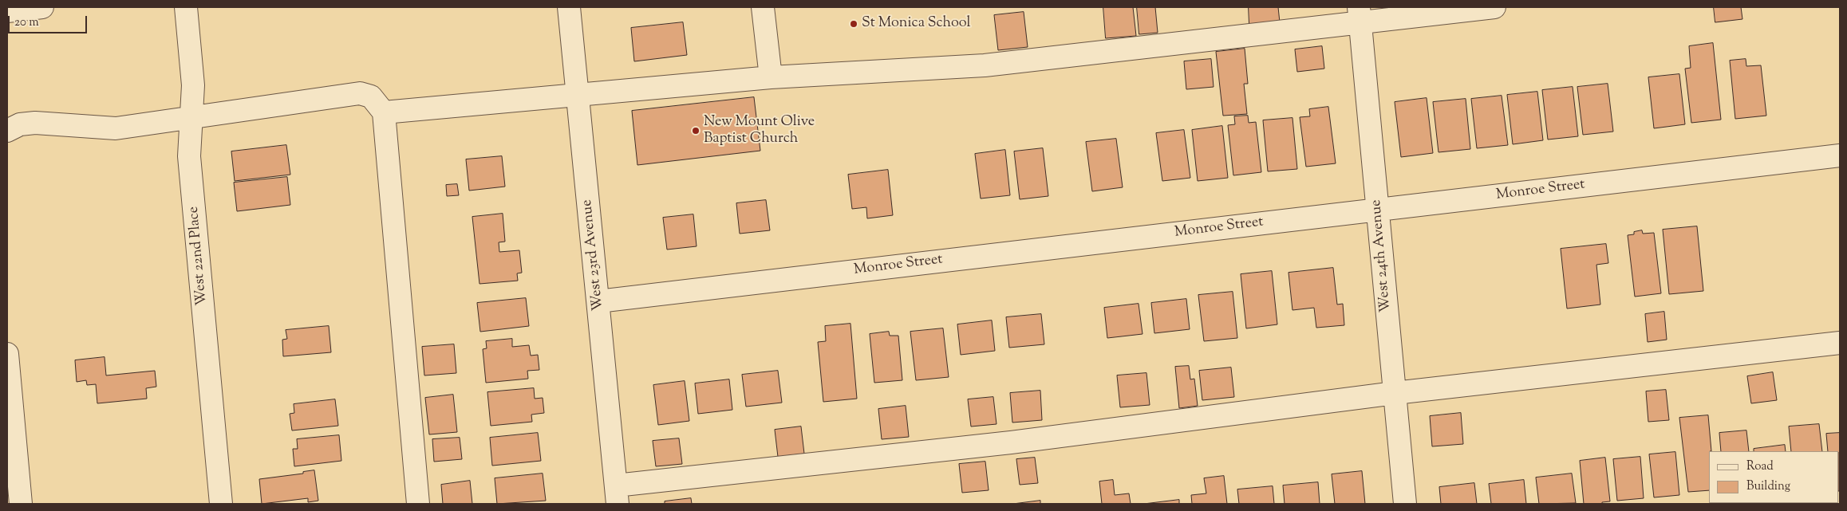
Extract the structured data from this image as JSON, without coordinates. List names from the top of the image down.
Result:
{
  "streets": {
    "street": [
      "Monroe Street",
      "West 23rd Avenue",
      "West 22nd Place",
      "West 24th Avenue"
    ]
  },
  "crossings": [
    ["Monroe Street", "West 23rd Avenue"],
    ["Monroe Street", "West 24th Avenue"]
  ],
  "places": ["St Monica School", "New Mount Olive Baptist Church"],
  "legend": ["Road", "Building"],
  "scale_bar": "20 m"
}
